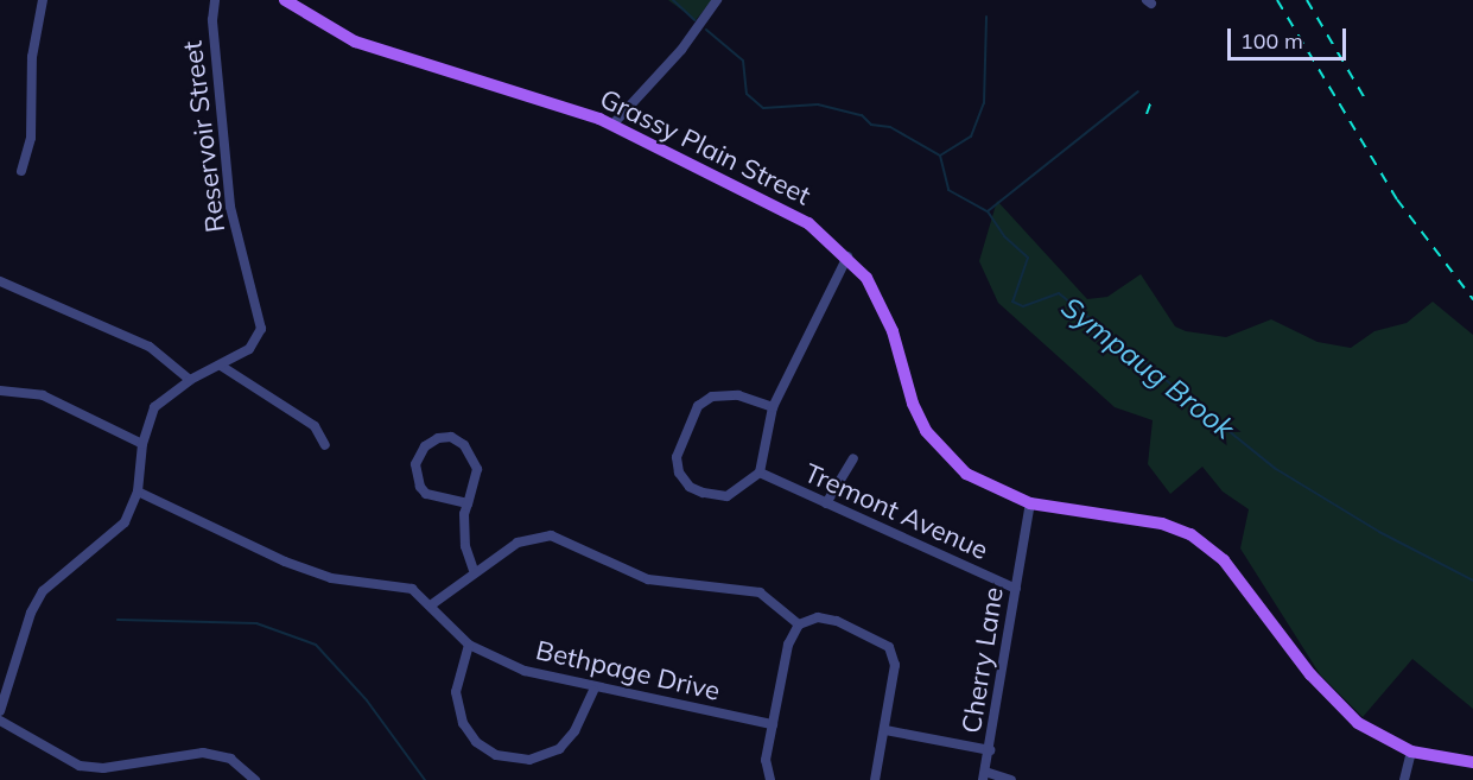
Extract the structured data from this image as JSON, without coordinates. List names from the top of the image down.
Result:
{
  "streets": {
    "main road": ["Grassy Plain Street"],
    "street": [
      "Reservoir Street",
      "Tremont Avenue",
      "Cherry Lane",
      "Bethpage Drive"
    ]
  },
  "crossings": [
    ["Reservoir Street", "Bethpage Drive"],
    ["Grassy Plain Street", "Cherry Lane"],
    ["Tremont Avenue", "Cherry Lane"]
  ],
  "water": ["Sympaug Brook"],
  "scale_bar": "100 m"
}
